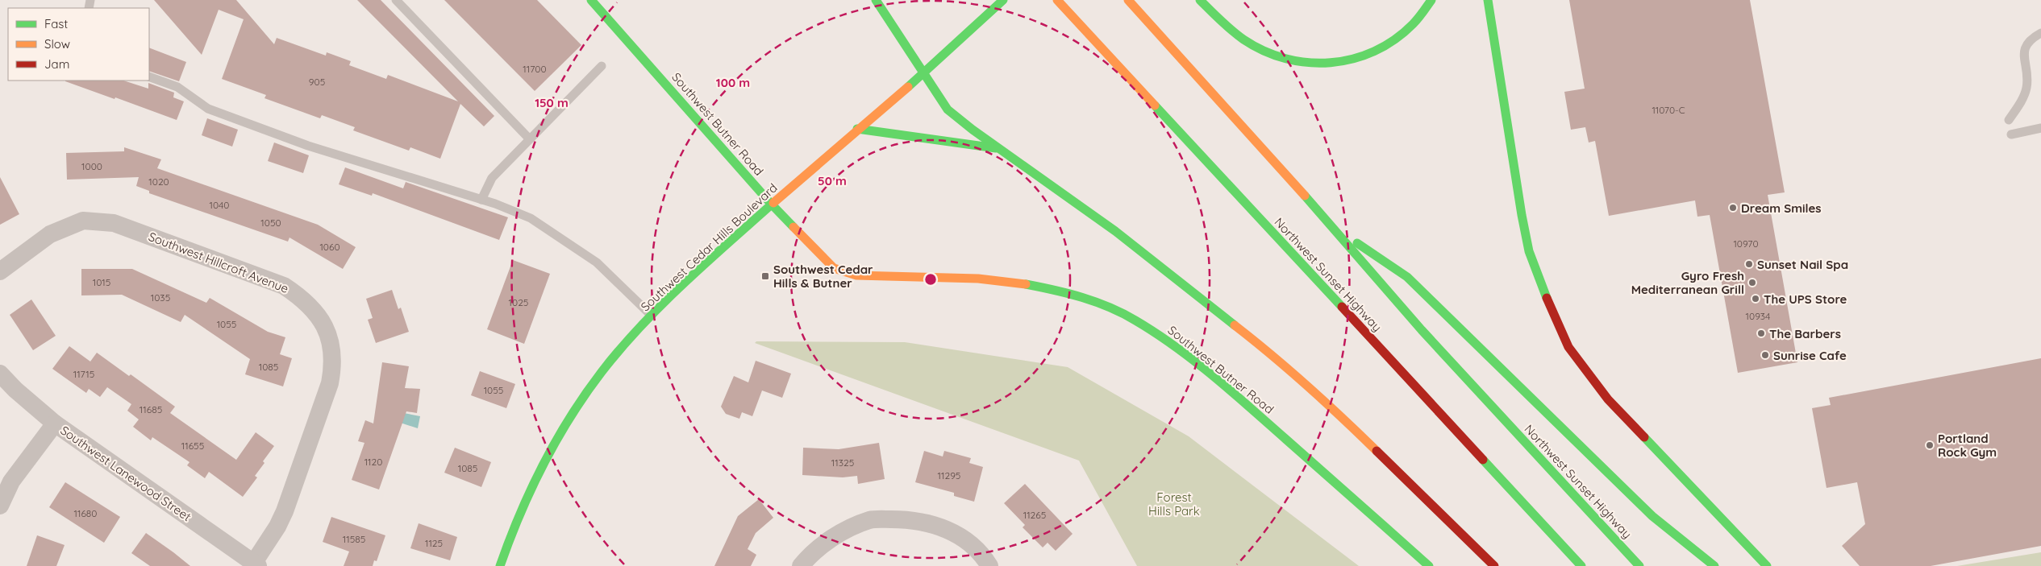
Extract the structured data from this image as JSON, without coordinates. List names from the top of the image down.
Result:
{
  "streets": {
    "main road": ["Southwest Butner Road", "Southwest Cedar Hills Boulevard", "Northwest Sunset Highway"],
    "street": ["Southwest Hillcroft Avenue", "Southwest Lanewood Street"]
  },
  "crossings": [
    ["Southwest Butner Road", "Southwest Cedar Hills Boulevard"],
    ["Southwest Hillcroft Avenue", "Southwest Lanewood Street"]
  ],
  "parks": ["Forest Hills Park"],
  "places": {
    "other": [
      "Dream Smiles",
      "Sunset Nail Spa",
      "Gyro Fresh Mediterranean Grill",
      "The UPS Store",
      "The Barbers",
      "Sunrise Cafe",
      "Portland Rock Gym"
    ],
    "transit": ["Southwest Cedar Hills & Butner"]
  },
  "house_numbers": [
    "11700",
    "905",
    "11070-C",
    "1000",
    "1020",
    "1040",
    "1050",
    "10970",
    "1060",
    "1015",
    "1035",
    "1025",
    "10934",
    "1055",
    "1085",
    "11715",
    "1055",
    "11685",
    "11655",
    "1120",
    "11325",
    "1085",
    "11295",
    "11680",
    "11265",
    "11585",
    "1125"
  ],
  "legend": ["Fast", "Slow", "Jam"],
  "rings": ["100 m", "150 m", "50 m"]
}
